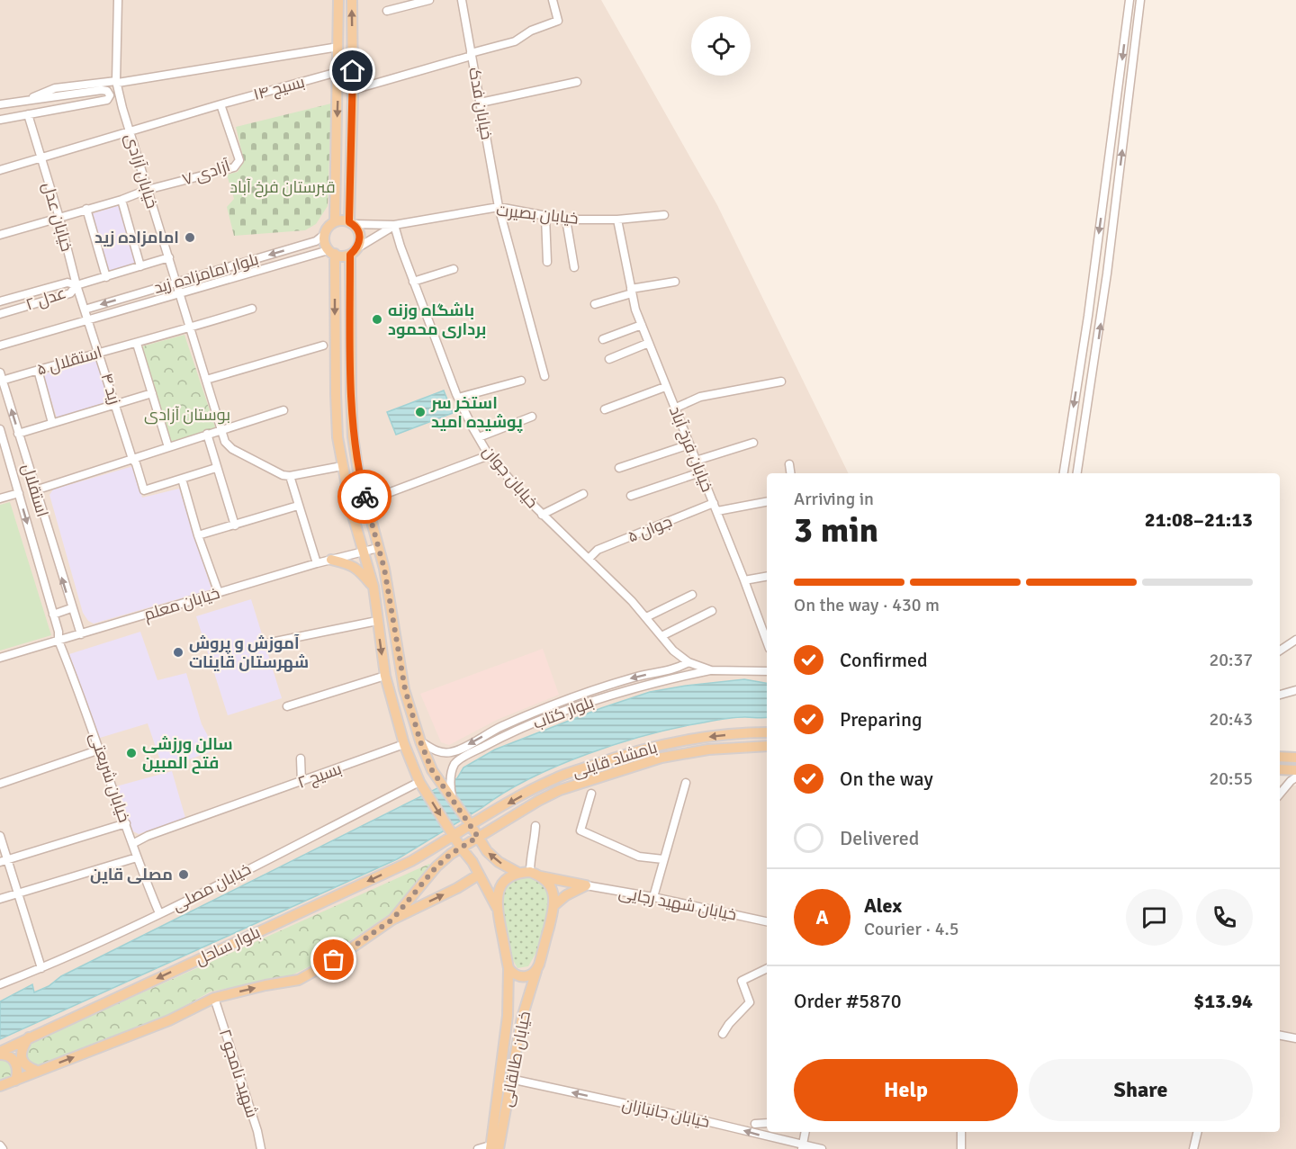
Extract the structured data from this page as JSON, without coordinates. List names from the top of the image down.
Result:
{
  "streets": {
    "main road": ["بامشاد قاینی", "بلوار ساحل", "خیابان طالقانی"],
    "street": [
      "بسیج ۱۴",
      "خیابان فدک",
      "خیابان آزادی",
      "آزادی ۷",
      "خیابان بصیرت",
      "خیابان عدل",
      "بلوار امامزاده زید",
      "عدل ۲",
      "استقلال ۵",
      "زید ۴",
      "خیابان فرخ آباد",
      "خیابان جوان",
      "استقلال",
      "جوان ۵",
      "خیابان معلم",
      "بلوار کتاب",
      "بسیج ۲",
      "خیابان شریعتی",
      "خیابان مصلی",
      "خیابان شهید رجایی",
      "شهید نامجو ۲",
      "خیابان جانبازان"
    ]
  },
  "crossings": [
    ["بسیج ۱۴", "خیابان آزادی"],
    ["بسیج ۱۴", "آزادی ۷"],
    ["بسیج ۱۴", "خیابان عدل"],
    ["خیابان فدک", "خیابان بصیرت"],
    ["خیابان آزادی", "آزادی ۷"],
    ["خیابان آزادی", "بلوار امامزاده زید"],
    ["خیابان آزادی", "استقلال ۵"],
    ["خیابان بصیرت", "خیابان فرخ آباد"],
    ["خیابان بصیرت", "خیابان جوان"],
    ["خیابان عدل", "بلوار امامزاده زید"],
    ["خیابان عدل", "عدل ۲"],
    ["خیابان عدل", "زید ۴"],
    ["بلوار امامزاده زید", "زید ۴"],
    ["استقلال ۵", "زید ۴"],
    ["استقلال ۵", "استقلال"],
    ["خیابان فرخ آباد", "جوان ۵"],
    ["خیابان جوان", "جوان ۵"],
    ["خیابان جوان", "بلوار کتاب"],
    ["استقلال", "خیابان معلم"],
    ["استقلال", "خیابان شریعتی"],
    ["خیابان معلم", "خیابان شریعتی"],
    ["بامشاد قاینی", "بلوار ساحل"],
    ["بسیج ۲", "خیابان شریعتی"],
    ["خیابان شریعتی", "خیابان مصلی"],
    ["خیابان طالقانی", "خیابان جانبازان"]
  ],
  "one_way": ["خیابان جانبازان"],
  "parks": ["قبرستان فرخ آباد", "بوستان آزادی"],
  "places": [
    "امامزاده زید",
    "باشگاه وزنه برداری محمود",
    "استخر سر پوشیده امید",
    "آموزش و پروش شهرستان قاینات",
    "سالن ورزشی فتح المبین",
    "مصلی قاین"
  ],
  "page": {
    "heading": ["3 min", "Arriving in", "21:08–21:13"],
    "panel": [
      "Alex",
      "Courier · 4.5",
      "Order #5870",
      "$13.94"
    ],
    "bar": "On the way · 430 m",
    "list": [
      ["Confirmed", "20:37"],
      ["Preparing", "20:43"],
      ["On the way", "20:55"],
      "Delivered"
    ],
    "round": "A",
    "buttons": ["Help", "Share"]
  }
}
